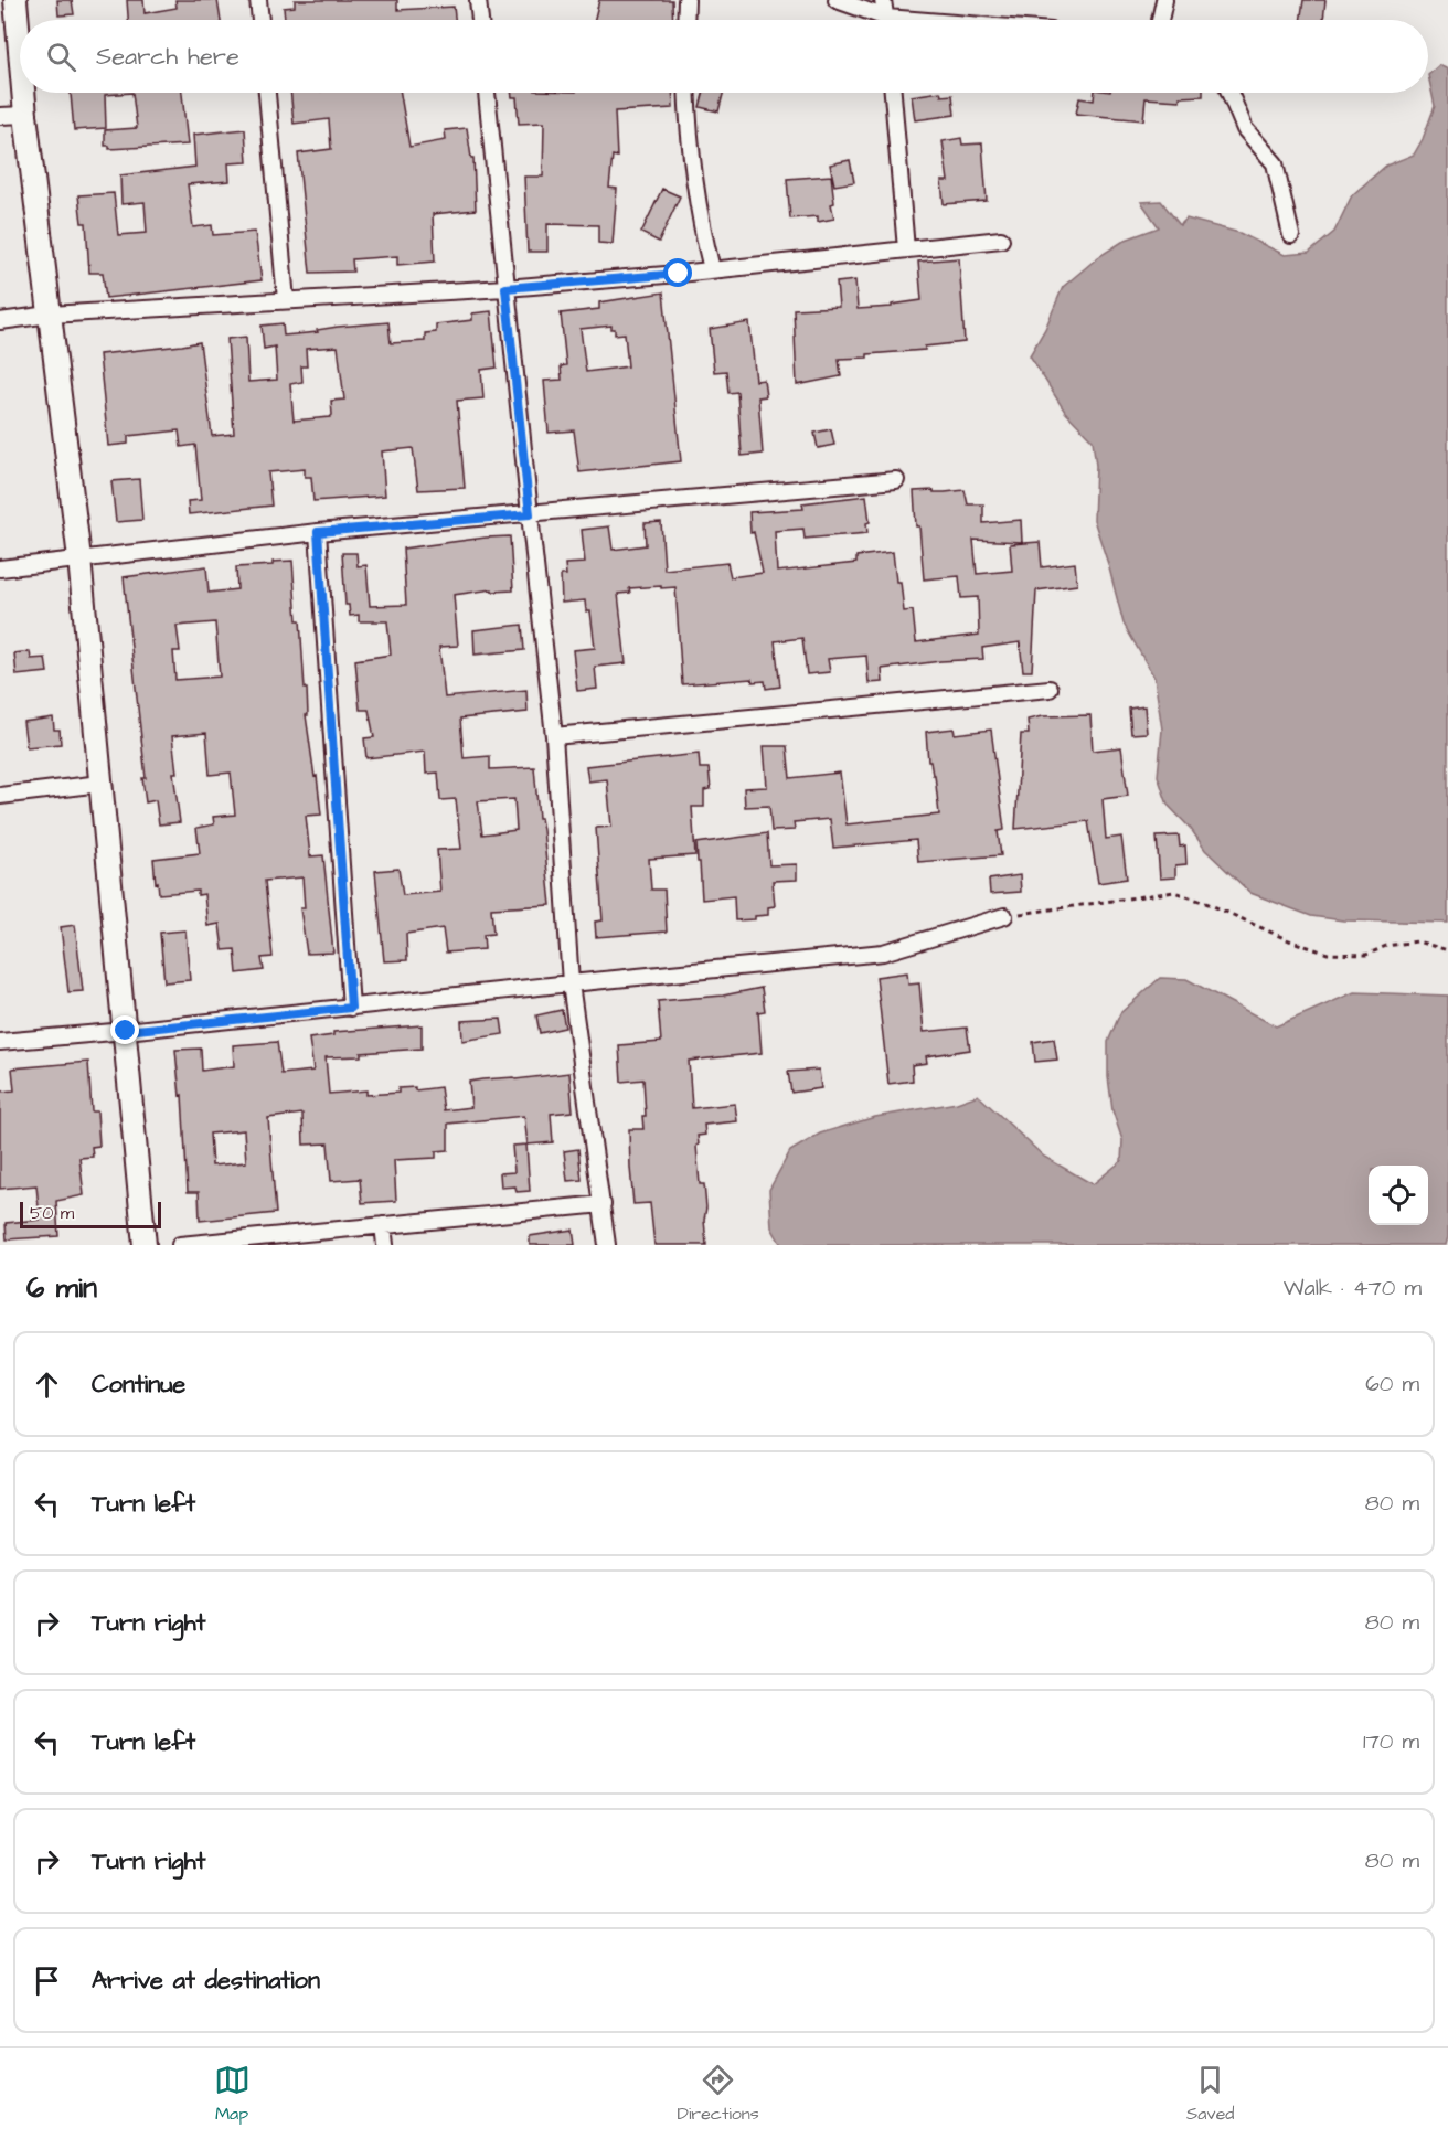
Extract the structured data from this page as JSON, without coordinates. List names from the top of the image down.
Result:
{
  "scale_bar": "50 m",
  "page": {
    "search": "Search here",
    "scale": "50 m",
    "heading": ["6 min", "Walk · 470 m"],
    "list": [
      ["Continue", "60 m"],
      ["Turn left", "80 m"],
      ["Turn right", "80 m"],
      ["Turn left", "170 m"],
      ["Turn right", "80 m"],
      "Arrive at destination"
    ],
    "nav": ["Map", "Directions", "Saved"]
  }
}
